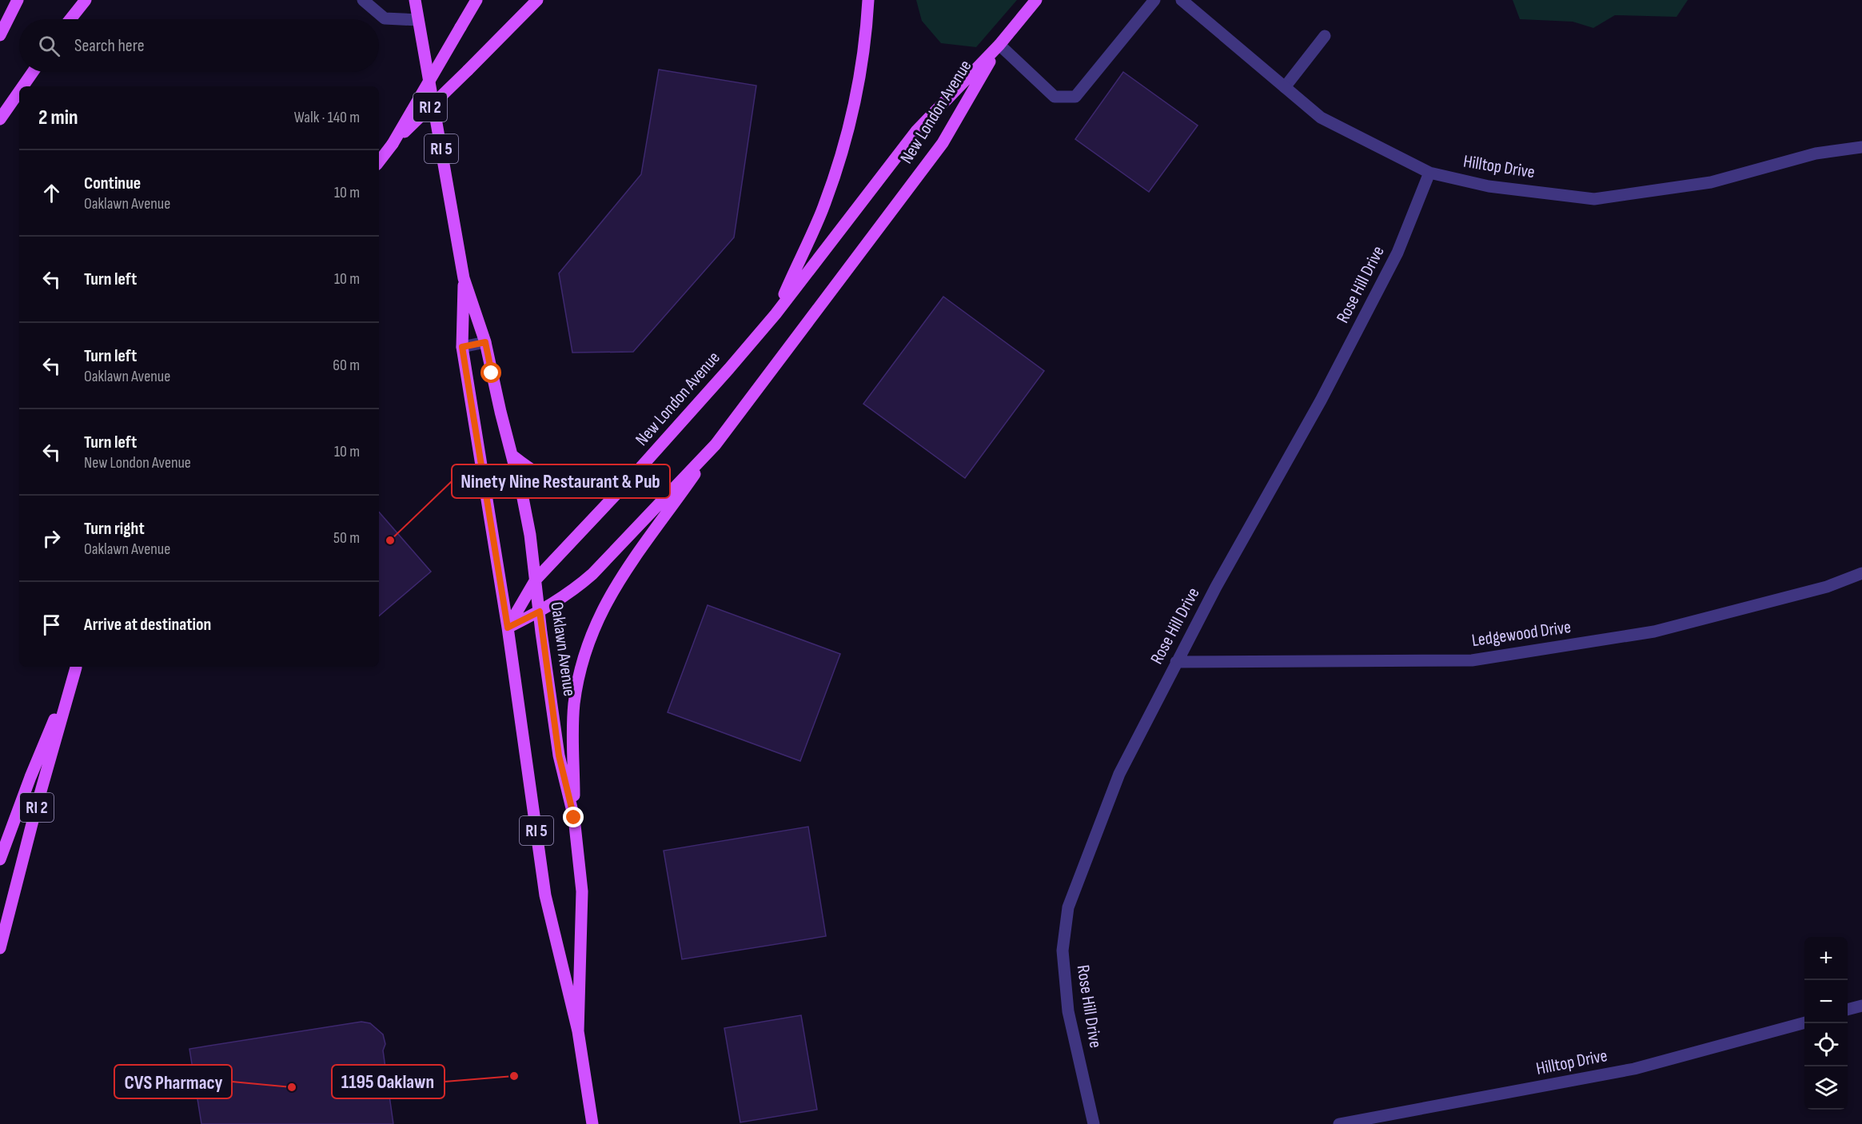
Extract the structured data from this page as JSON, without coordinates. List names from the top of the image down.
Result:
{
  "streets": {
    "main road": [
      "RI 2",
      "New London Avenue",
      "RI 5",
      "Oaklawn Avenue"
    ],
    "street": ["Hilltop Drive", "Rose Hill Drive", "Ledgewood Drive"]
  },
  "crossings": [
    ["New London Avenue", "Oaklawn Avenue"],
    ["Hilltop Drive", "Rose Hill Drive"],
    ["Rose Hill Drive", "Ledgewood Drive"]
  ],
  "places": ["Ninety Nine Restaurant & Pub", "1195 Oaklawn", "CVS Pharmacy"],
  "page": {
    "search": "Search here",
    "heading": ["2 min", "Walk · 140 m"],
    "list": [
      ["Continue", "Oaklawn Avenue", "10 m"],
      ["Turn left", "10 m"],
      ["Turn left", "Oaklawn Avenue", "60 m"],
      ["Turn left", "New London Avenue", "10 m"],
      ["Turn right", "Oaklawn Avenue", "50 m"],
      "Arrive at destination"
    ],
    "map_buttons": ["+", "−"]
  }
}
